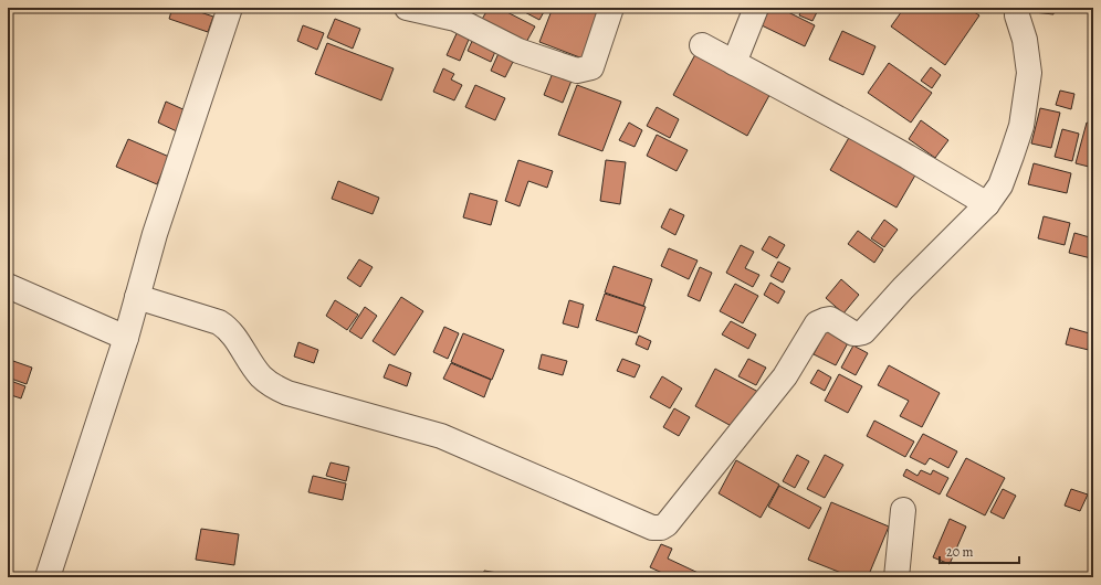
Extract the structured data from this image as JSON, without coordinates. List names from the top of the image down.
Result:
{
  "scale_bar": "20 m"
}
